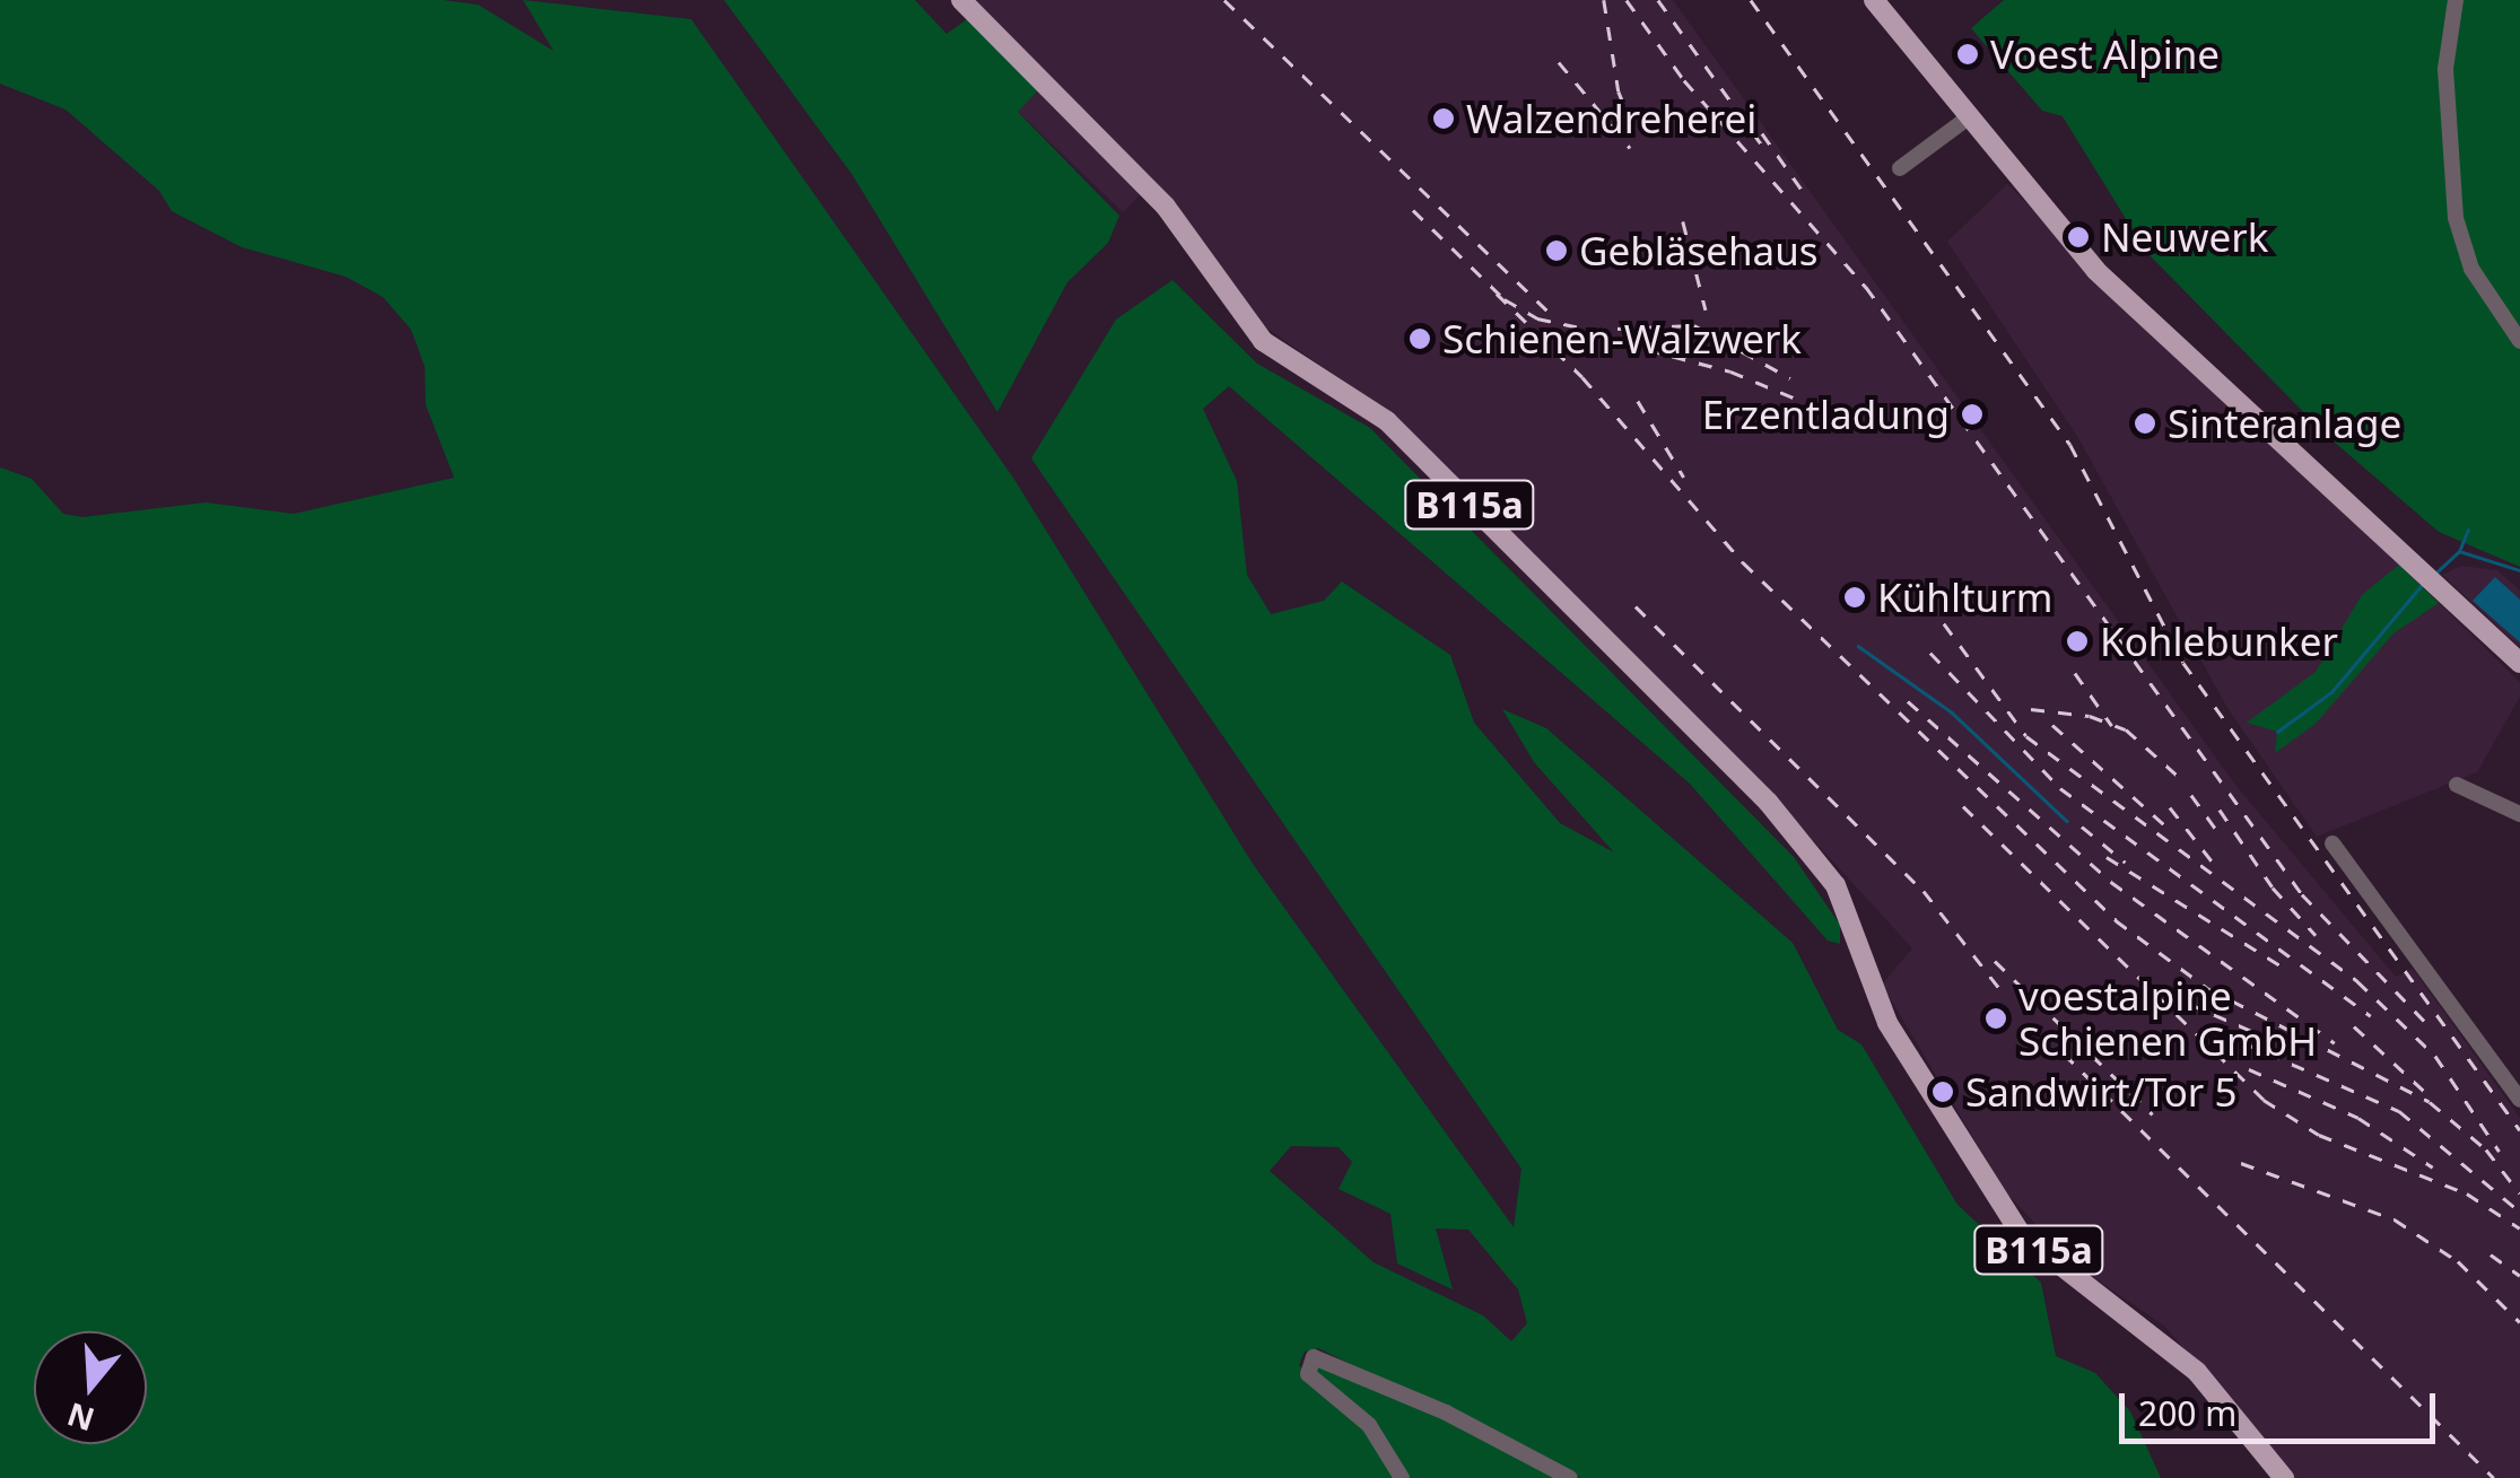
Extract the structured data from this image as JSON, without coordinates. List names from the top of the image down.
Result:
{
  "streets": {
    "main road": ["B115a"]
  },
  "places": [
    "Voest Alpine",
    "Walzendreherei",
    "Neuwerk",
    "Gebläsehaus",
    "Schienen-Walzwerk",
    "Erzentladung",
    "Sinteranlage",
    "Kühlturm",
    "Kohlebunker",
    "voestalpine Schienen GmbH",
    "Sandwirt/Tor 5"
  ],
  "scale_bar": "200 m",
  "north": "bottom"
}
